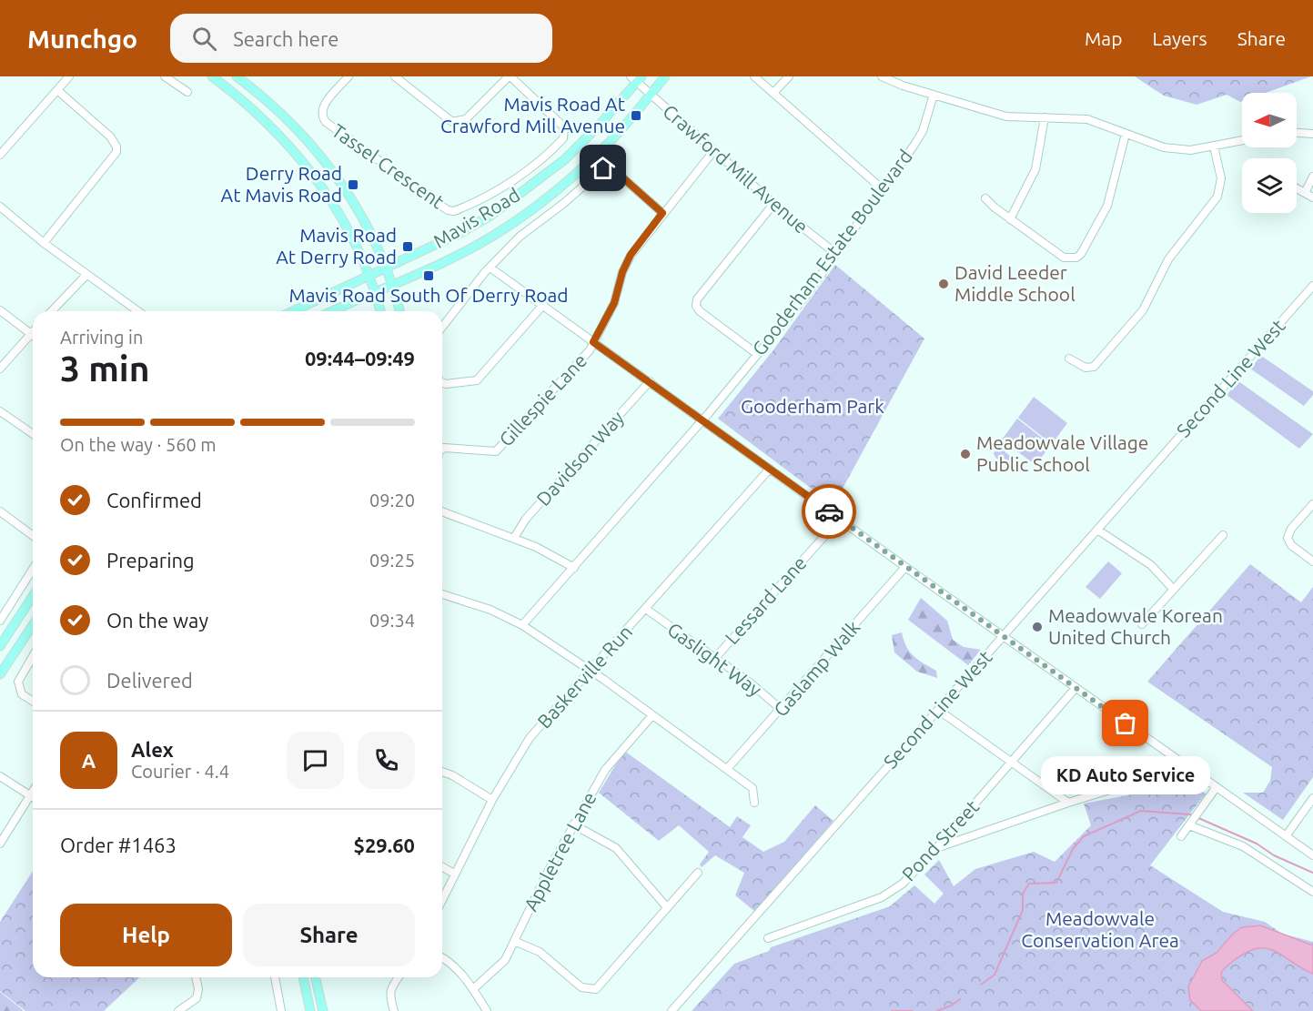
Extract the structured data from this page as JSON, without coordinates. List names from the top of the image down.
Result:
{
  "streets": {
    "main road": ["Mavis Road"],
    "street": [
      "Tassel Crescent",
      "Crawford Mill Avenue",
      "Gooderham Estate Boulevard",
      "Second Line West",
      "Gillespie Lane",
      "Davidson Way",
      "Lessard Lane",
      "Gaslight Way",
      "Gaslamp Walk",
      "Baskerville Run",
      "Pond Street",
      "Appletree Lane"
    ]
  },
  "crossings": [
    ["Crawford Mill Avenue", "Mavis Road"],
    ["Crawford Mill Avenue", "Gooderham Estate Boulevard"],
    ["Lessard Lane", "Gaslight Way"],
    ["Gaslight Way", "Gaslamp Walk"],
    ["Gaslight Way", "Baskerville Run"]
  ],
  "parks": ["Gooderham Park", "Meadowvale Conservation Area"],
  "places": {
    "transit": [
      "Mavis Road At Crawford Mill Avenue",
      "Derry Road At Mavis Road",
      "Mavis Road At Derry Road",
      "Mavis Road South Of Derry Road"
    ],
    "other": [
      "David Leeder Middle School",
      "Meadowvale Village Public School",
      "Meadowvale Korean United Church",
      "KD Auto Service"
    ]
  },
  "north": "left",
  "page": {
    "header": "Munchgo",
    "search": "Search here",
    "nav": ["Map", "Layers", "Share"],
    "heading": ["3 min", "Arriving in", "09:44–09:49"],
    "panel": [
      "Alex",
      "Courier · 4.4",
      "Order #1463",
      "$29.60"
    ],
    "bar": "On the way · 560 m",
    "list": [
      ["Confirmed", "09:20"],
      ["Preparing", "09:25"],
      ["On the way", "09:34"],
      "Delivered"
    ],
    "round": "A",
    "bubble": "KD Auto Service",
    "buttons": ["Help", "Share"]
  }
}
